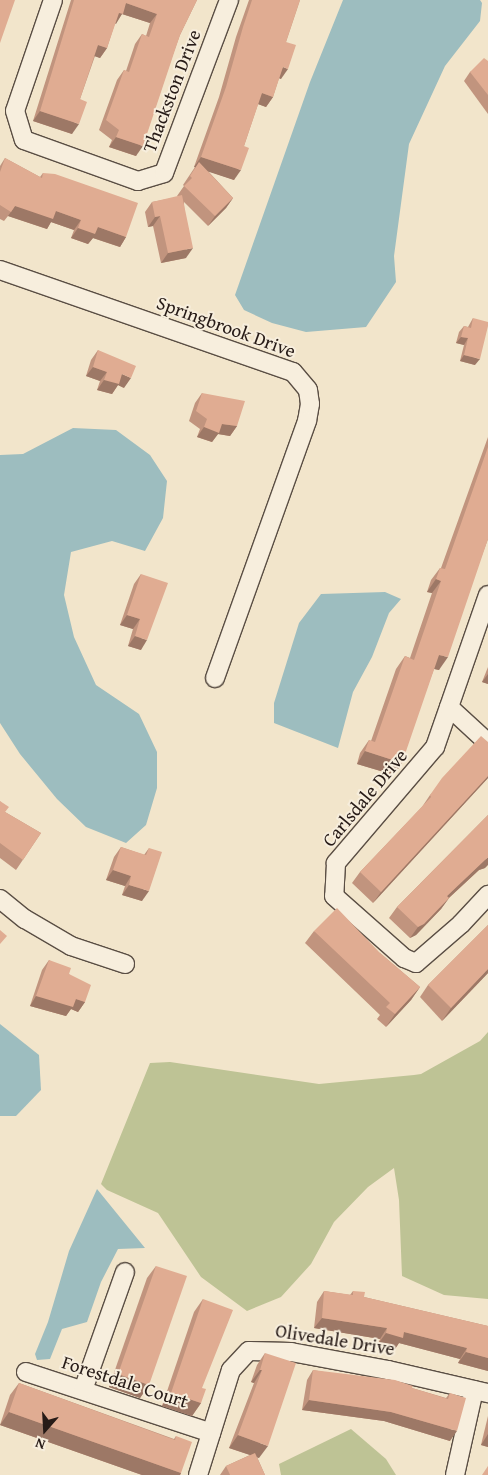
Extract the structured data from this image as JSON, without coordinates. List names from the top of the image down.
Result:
{
  "streets": {
    "street": [
      "Thackston Drive",
      "Springbrook Drive",
      "Carlsdale Drive",
      "Olivedale Drive",
      "Forestdale Court"
    ]
  },
  "crossings": [
    ["Olivedale Drive", "Forestdale Court"]
  ],
  "north": "bottom"
}
